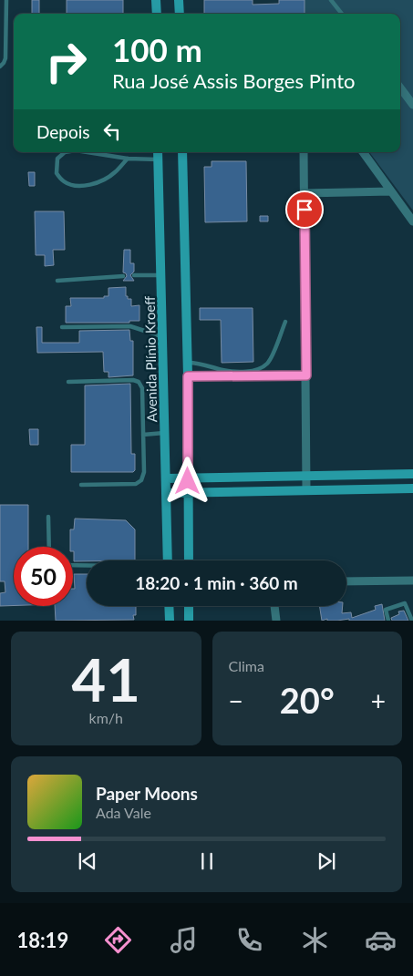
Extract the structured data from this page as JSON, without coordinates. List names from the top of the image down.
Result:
{
  "streets": {
    "main road": ["Avenida Plínio Kroeff"]
  },
  "page": {
    "turn": ["100 m", "Rua José Assis Borges Pinto"],
    "then": "Depois",
    "limit": "50",
    "trip": "18:20 · 1 min · 360 m",
    "tile": [
      ["41", "km/h"],
      "Clima"
    ],
    "heat": ["−", "20°", "+"],
    "song": ["Paper Moons", "Ada Vale"],
    "tabs": "18:19"
  }
}
